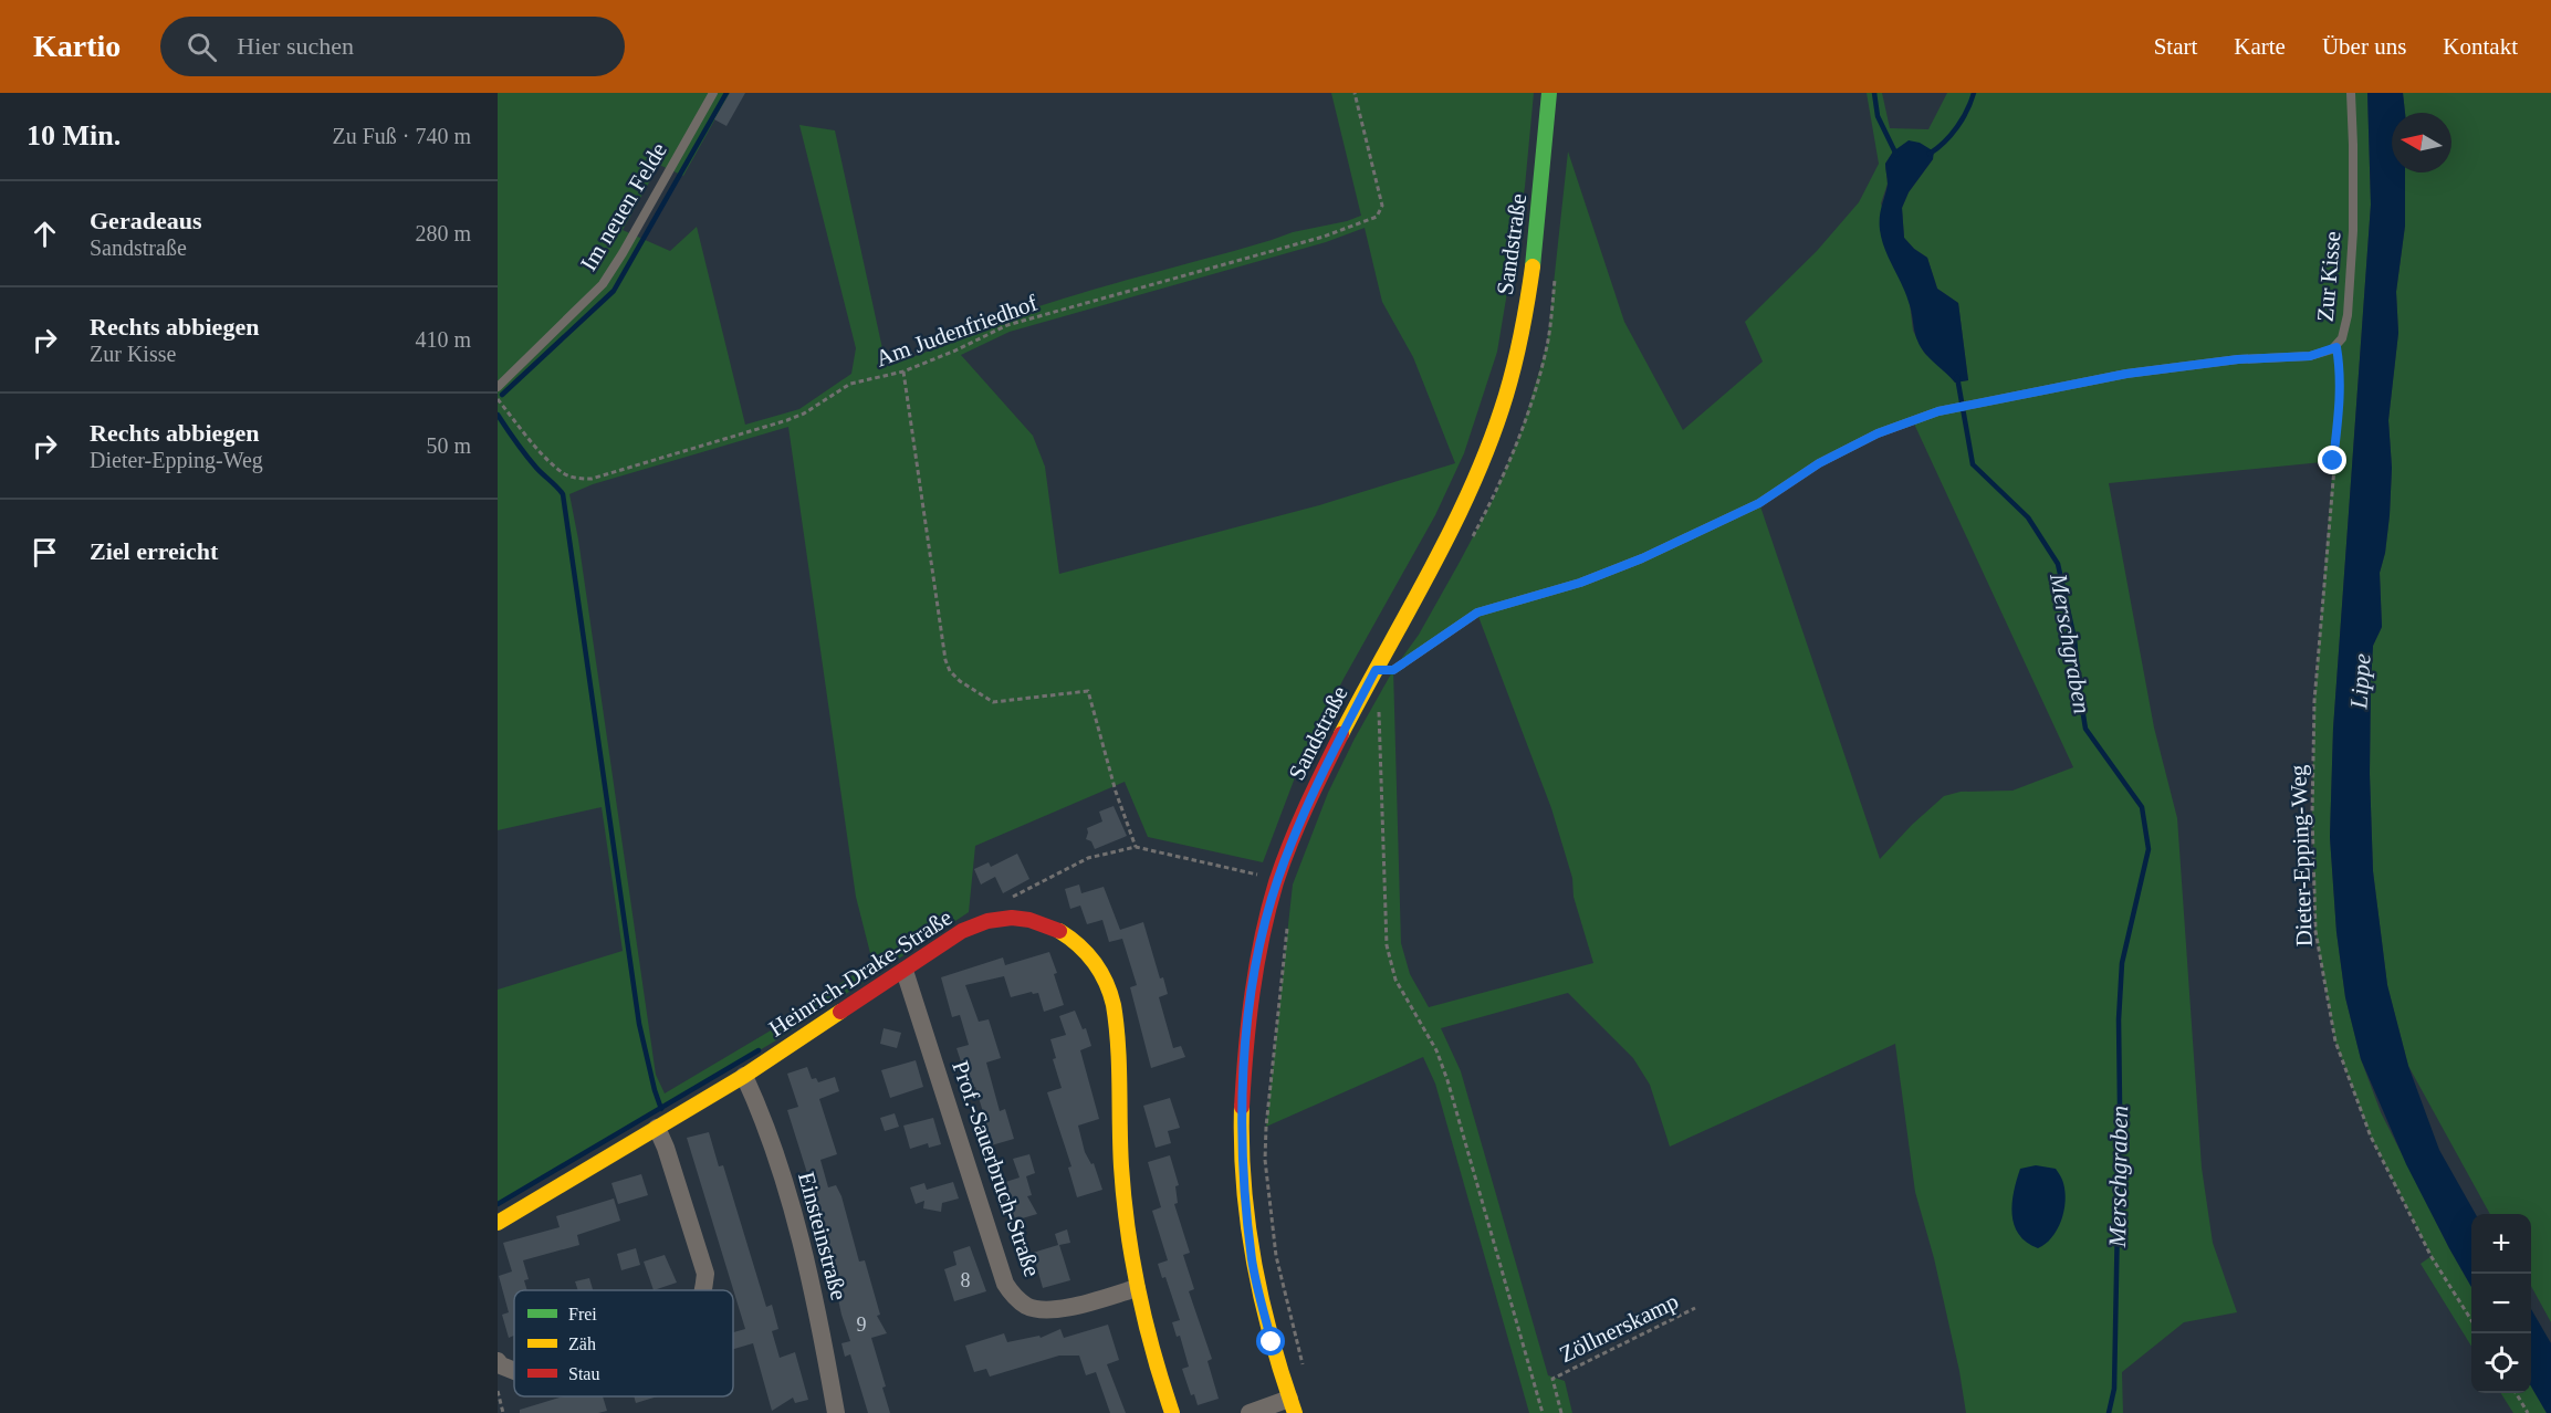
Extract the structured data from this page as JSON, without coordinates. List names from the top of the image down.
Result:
{
  "streets": {
    "main road": ["Sandstraße", "Heinrich-Drake-Straße"],
    "street": ["Prof.-Sauerbruch-Straße", "Einsteinstraße"],
    "lane": ["Im neuen Felde", "Zur Kisse"],
    "path": ["Am Judenfriedhof", "Dieter-Epping-Weg", "Zöllnerskamp"]
  },
  "crossings": [
    ["Sandstraße", "Zur Kisse"],
    ["Zur Kisse", "Dieter-Epping-Weg"],
    ["Heinrich-Drake-Straße", "Prof.-Sauerbruch-Straße"],
    ["Heinrich-Drake-Straße", "Einsteinstraße"]
  ],
  "water": ["Merschgraben", "Lippe"],
  "house_numbers": ["8", "9"],
  "legend": ["Frei", "Zäh", "Stau"],
  "north": "left",
  "page": {
    "header": "Kartio",
    "search": "Hier suchen",
    "nav": [
      "Start",
      "Karte",
      "Über uns",
      "Kontakt"
    ],
    "heading": ["10 Min.", "Zu Fuß · 740 m"],
    "list": [
      ["Geradeaus", "Sandstraße", "280 m"],
      ["Rechts abbiegen", "Zur Kisse", "410 m"],
      ["Rechts abbiegen", "Dieter-Epping-Weg", "50 m"],
      "Ziel erreicht"
    ],
    "map_buttons": ["+", "−"]
  }
}
